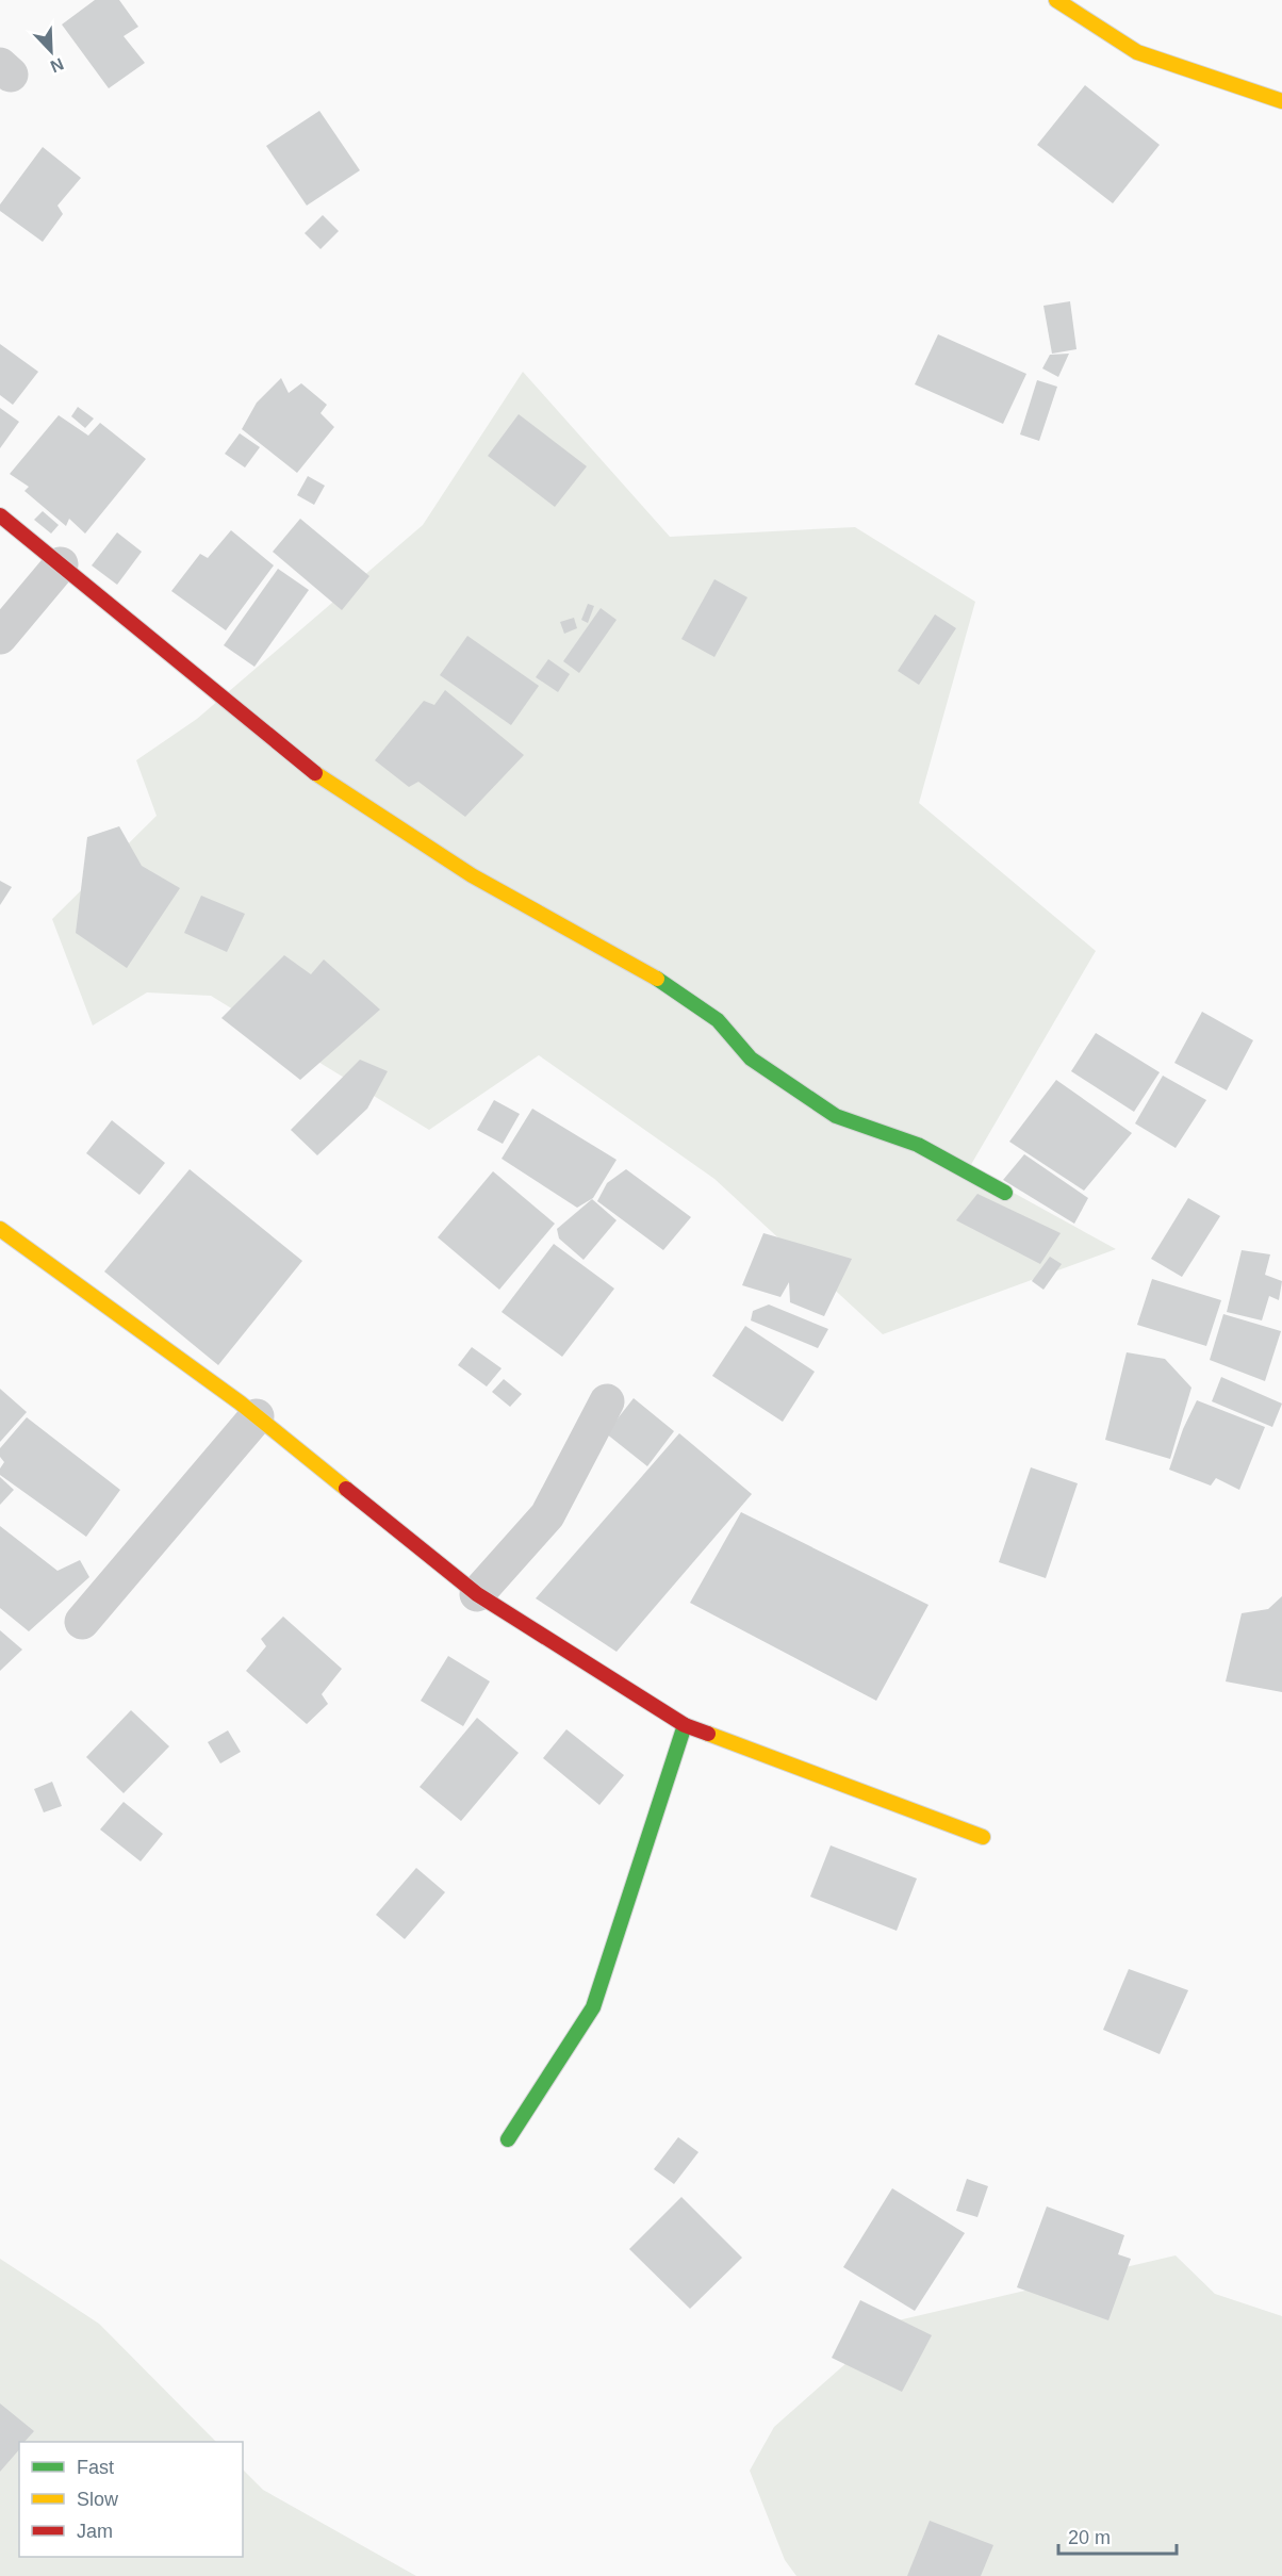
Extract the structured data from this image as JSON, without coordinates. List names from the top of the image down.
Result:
{
  "legend": ["Fast", "Slow", "Jam"],
  "scale_bar": "20 m",
  "north": "bottom right"
}
